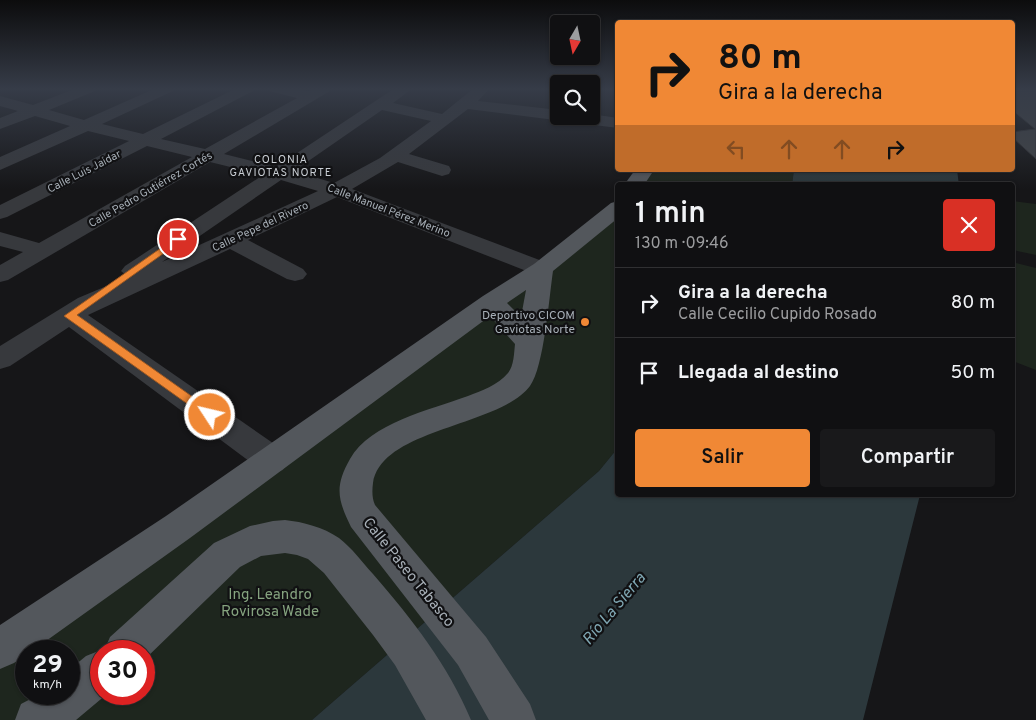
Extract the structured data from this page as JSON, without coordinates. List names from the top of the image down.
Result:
{
  "streets": {
    "main road": ["Calle Paseo Tabasco"],
    "street": [
      "Calle Luis Jaidar",
      "Calle Pedro Gutiérrez Cortés",
      "Calle Manuel Pérez Merino",
      "Calle Pepe del Rivero"
    ]
  },
  "crossings": [
    ["Calle Luis Jaidar", "Calle Manuel Pérez Merino"],
    ["Calle Pedro Gutiérrez Cortés", "Calle Manuel Pérez Merino"],
    ["Calle Manuel Pérez Merino", "Calle Pepe del Rivero"],
    ["Calle Manuel Pérez Merino", "Calle Paseo Tabasco"]
  ],
  "districts": ["COLONIA GAVIOTAS NORTE"],
  "water": ["Río La Sierra"],
  "parks": ["Ing. Leandro Rovirosa Wade"],
  "places": ["Deportivo CICOM Gaviotas Norte"],
  "north": "bottom",
  "page": {
    "turn": ["80 m", "Gira a la derecha"],
    "heading": ["1 min", "130 m · 09:46"],
    "list": [
      {
        "name": "Gira a la derecha",
        "note": "Calle Cecilio Cupido Rosado",
        "value": "80 m"
      },
      {
        "name": "Llegada al destino",
        "value": "50 m"
      }
    ],
    "buttons": ["Salir", "Compartir"],
    "speed": "29 km/h",
    "limit": "30"
  }
}
